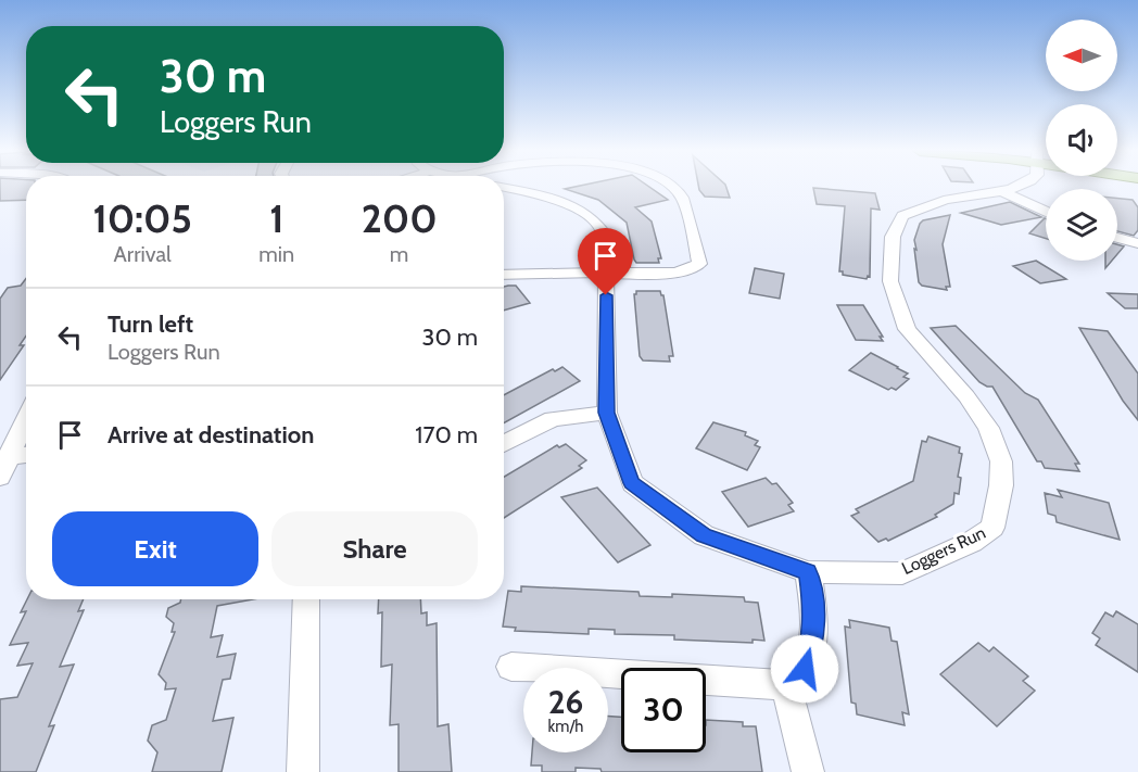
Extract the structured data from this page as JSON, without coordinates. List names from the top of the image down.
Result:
{
  "streets": {
    "street": ["Loggers Run"]
  },
  "north": "left",
  "page": {
    "turn": ["30 m", "Loggers Run"],
    "eta": [
      "10:05",
      "Arrival",
      "1",
      "min",
      "200",
      "m"
    ],
    "list": [
      {
        "name": "Turn left",
        "note": "Loggers Run",
        "value": "30 m"
      },
      {
        "name": "Arrive at destination",
        "value": "170 m"
      }
    ],
    "buttons": ["Exit", "Share"],
    "speed": "26 km/h",
    "limit": "30"
  }
}
